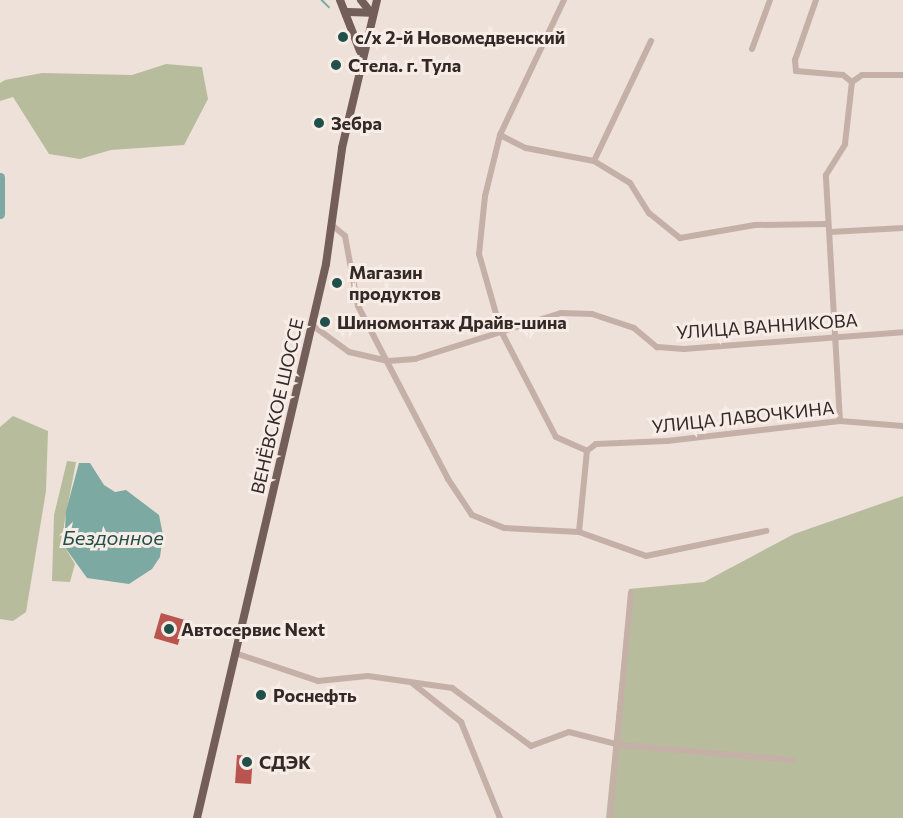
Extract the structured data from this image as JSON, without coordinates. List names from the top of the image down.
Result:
{
  "streets": {
    "main road": ["ВЕНЁВСКОЕ ШОССЕ"],
    "street": ["УЛИЦА ВАННИКОВА", "УЛИЦА ЛАВОЧКИНА"]
  },
  "crossings": [
    ["УЛИЦА ВАННИКОВА", "ВЕНЁВСКОЕ ШОССЕ"]
  ],
  "water": ["Бездонное"],
  "places": [
    "с/х 2-й Новомедвенский",
    "Стела. г. Тула",
    "Зебра",
    "Магазин продуктов",
    "Шиномонтаж Драйв-шина",
    "Автосервис Next",
    "Роснефть",
    "СДЭК"
  ]
}
